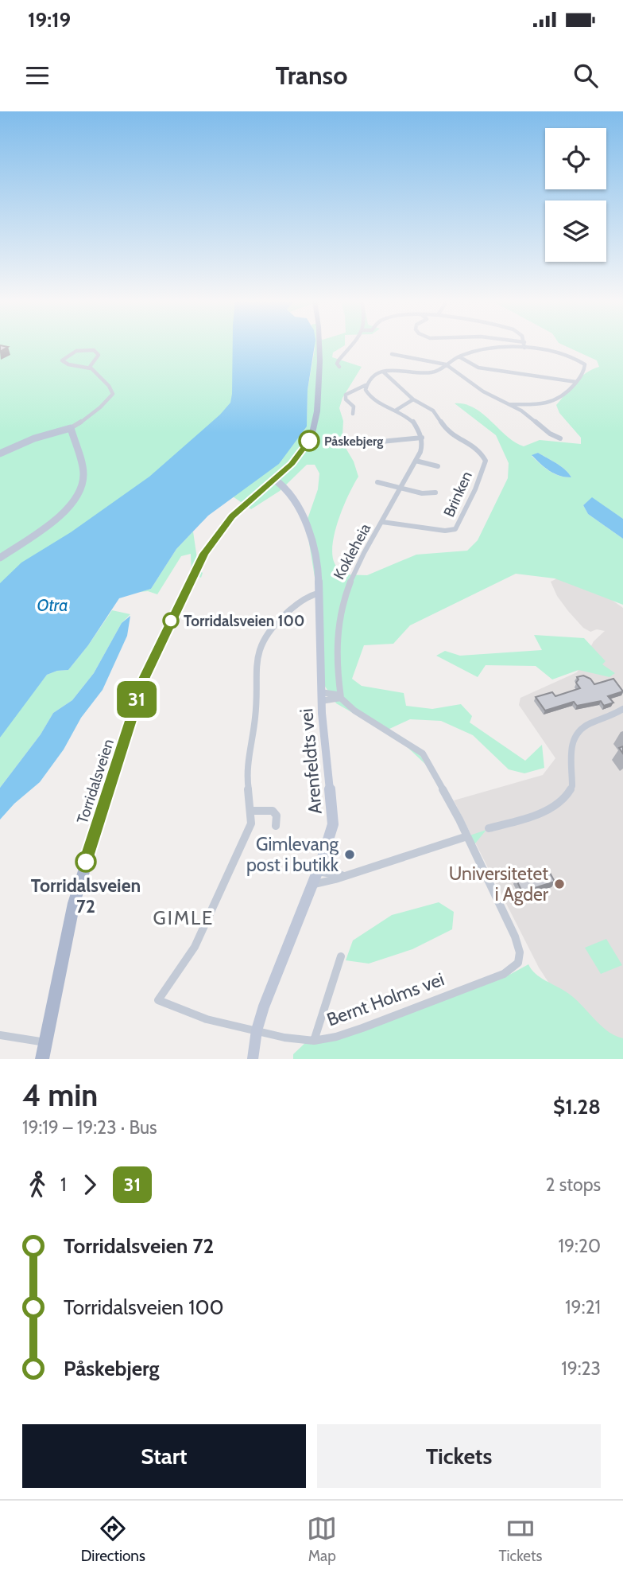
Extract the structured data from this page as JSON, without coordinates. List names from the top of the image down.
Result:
{
  "streets": {
    "main road": ["Torridalsveien"],
    "street": [
      "Brinken",
      "Kokleheia",
      "Arenfeldts vei",
      "Bernt Holms vei"
    ]
  },
  "crossings": [
    ["Brinken", "Kokleheia"],
    ["Arenfeldts vei", "Torridalsveien"],
    ["Arenfeldts vei", "Bernt Holms vei"]
  ],
  "districts": ["GIMLE"],
  "water": ["Otra"],
  "places": [
    "Påskebjerg",
    "Torridalsveien 100",
    "Gimlevang post i butikk",
    "Torridalsveien 72",
    "Universitetet i Agder"
  ],
  "lines": ["bus line 31"],
  "page": {
    "status": "19:19",
    "header": "Transo",
    "on_map": "31",
    "heading": ["4 min", "19:19 – 19:23 · Bus", "$1.28"],
    "legs": ["1", "31", "2 stops"],
    "list": [
      {
        "name": "Torridalsveien 72",
        "value": "19:20"
      },
      {
        "name": "Torridalsveien 100",
        "value": "19:21"
      },
      {
        "name": "Påskebjerg",
        "value": "19:23"
      }
    ],
    "buttons": ["Start", "Tickets"],
    "tabs": ["Directions", "Map", "Tickets"]
  }
}
